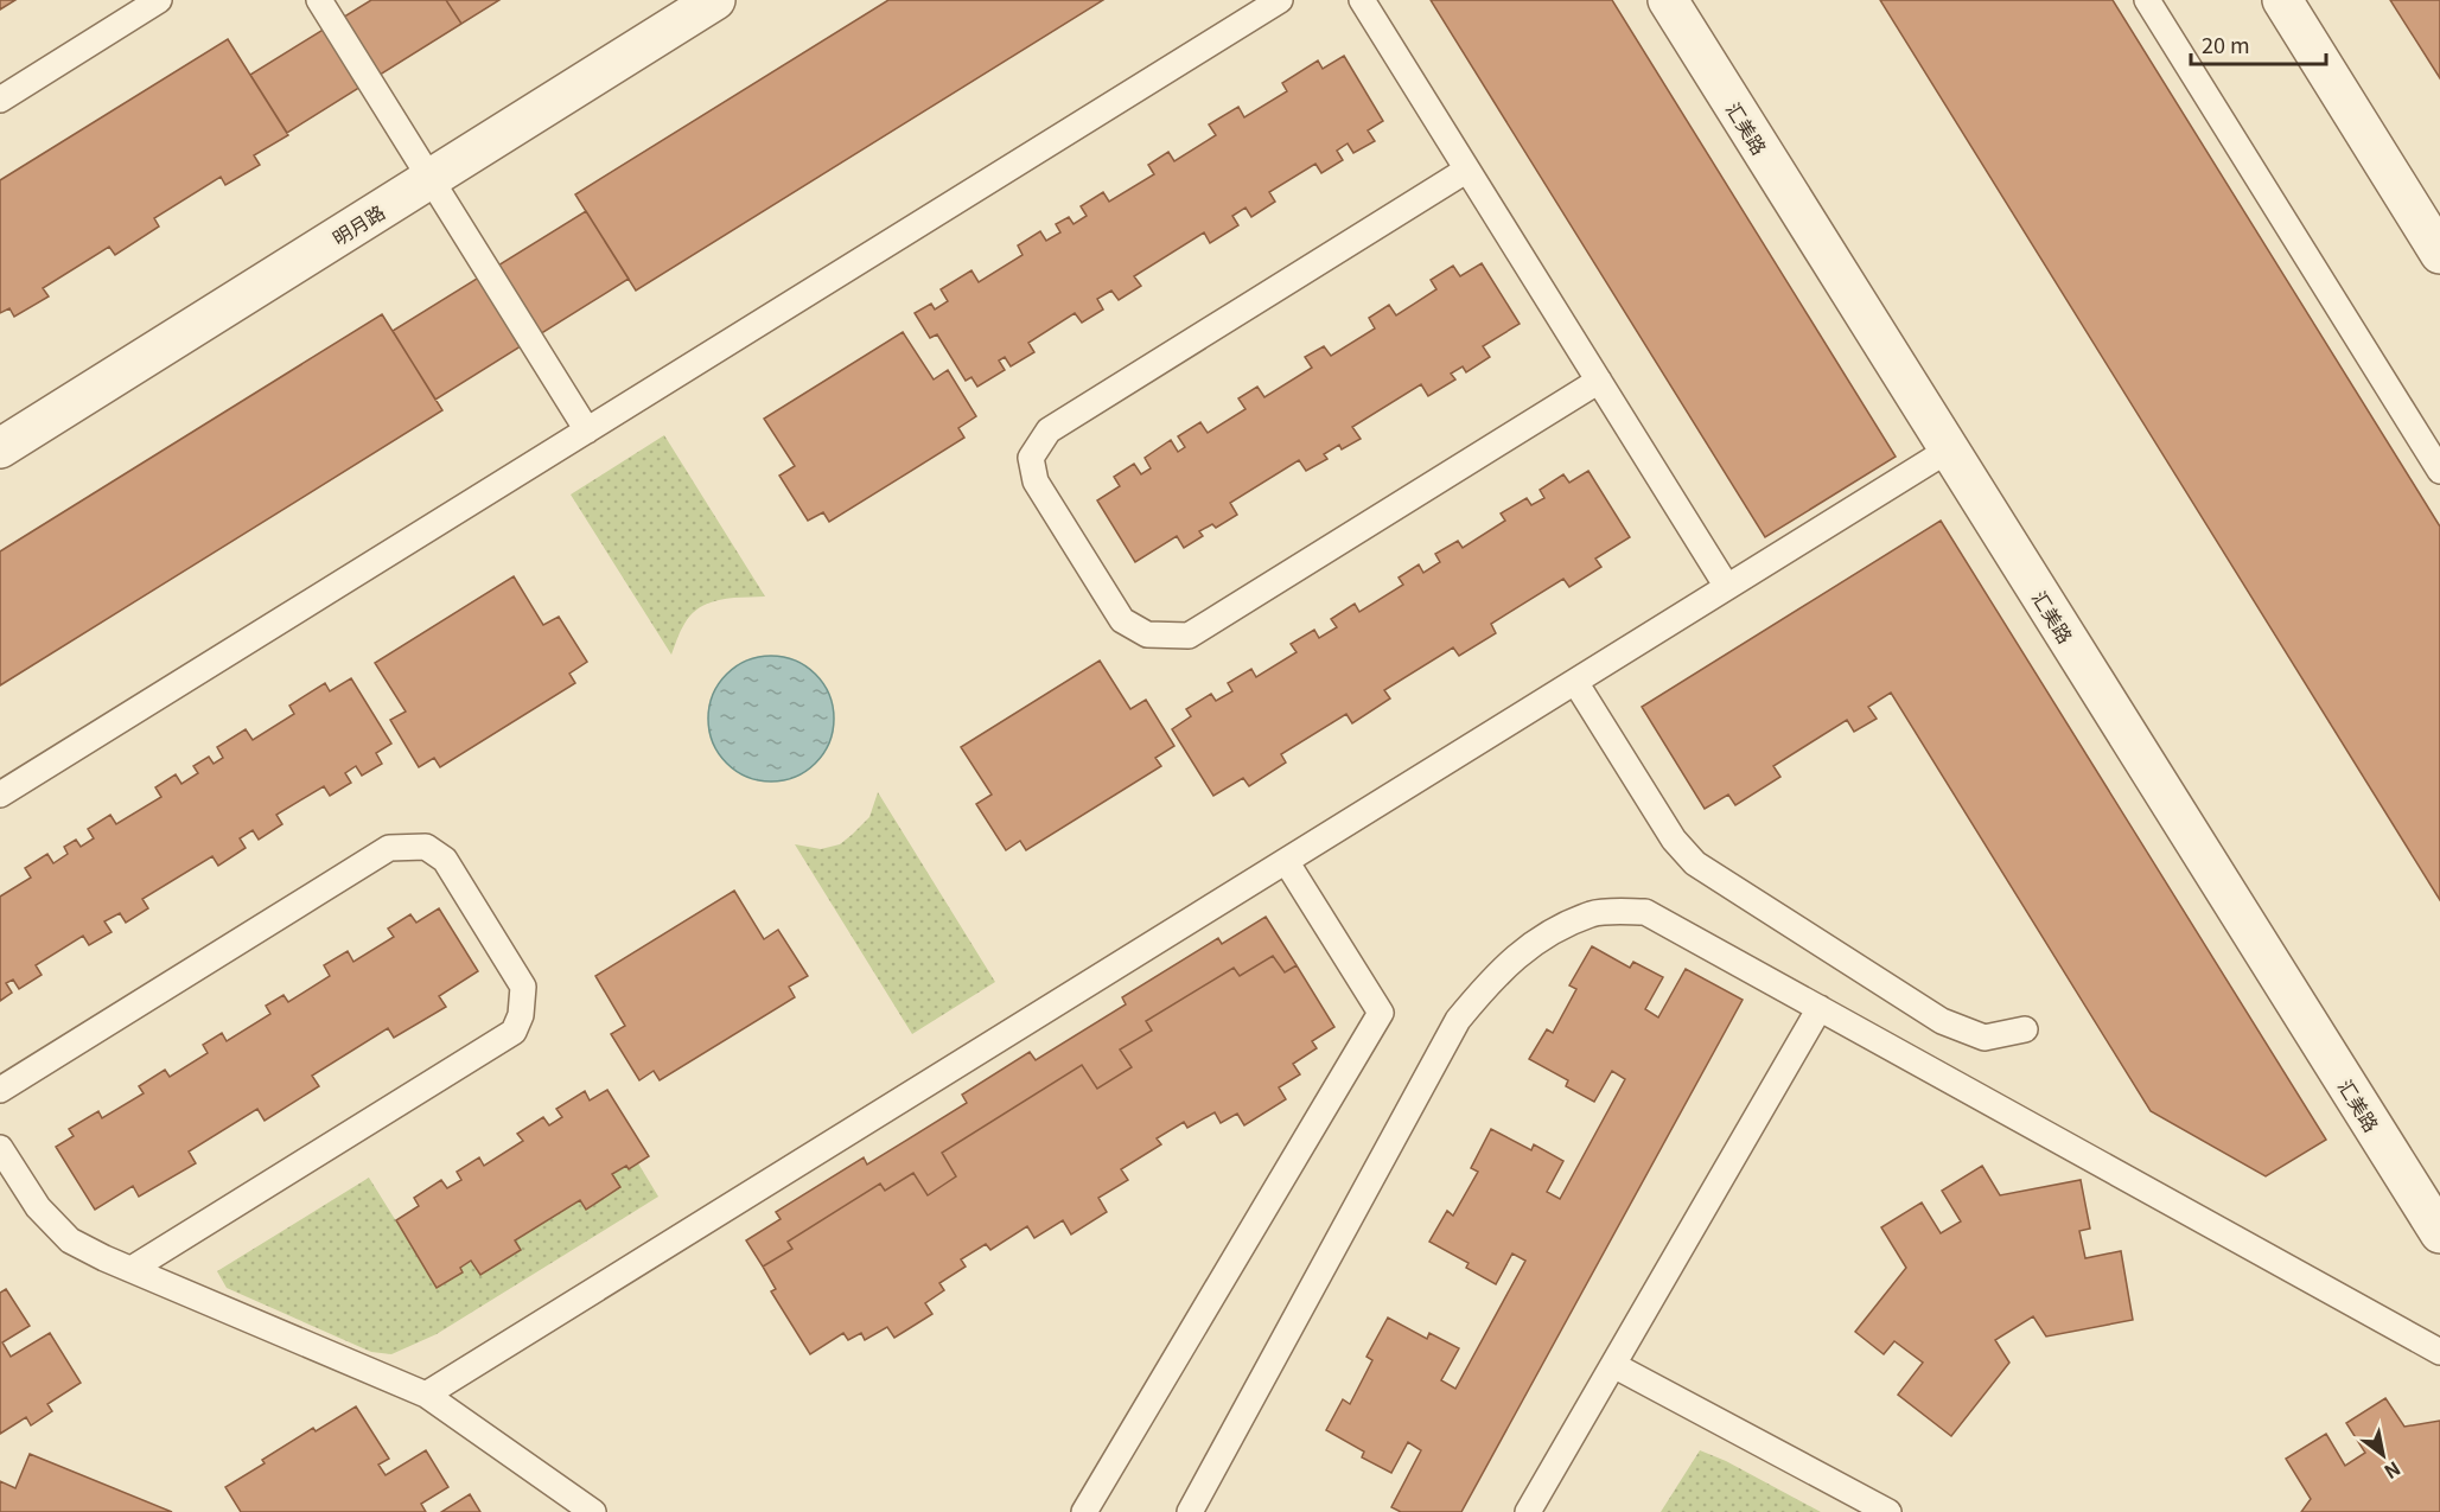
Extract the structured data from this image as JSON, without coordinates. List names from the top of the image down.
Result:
{
  "streets": {
    "street": ["汇美路", "明月路"]
  },
  "scale_bar": "20 m",
  "north": "bottom right"
}
